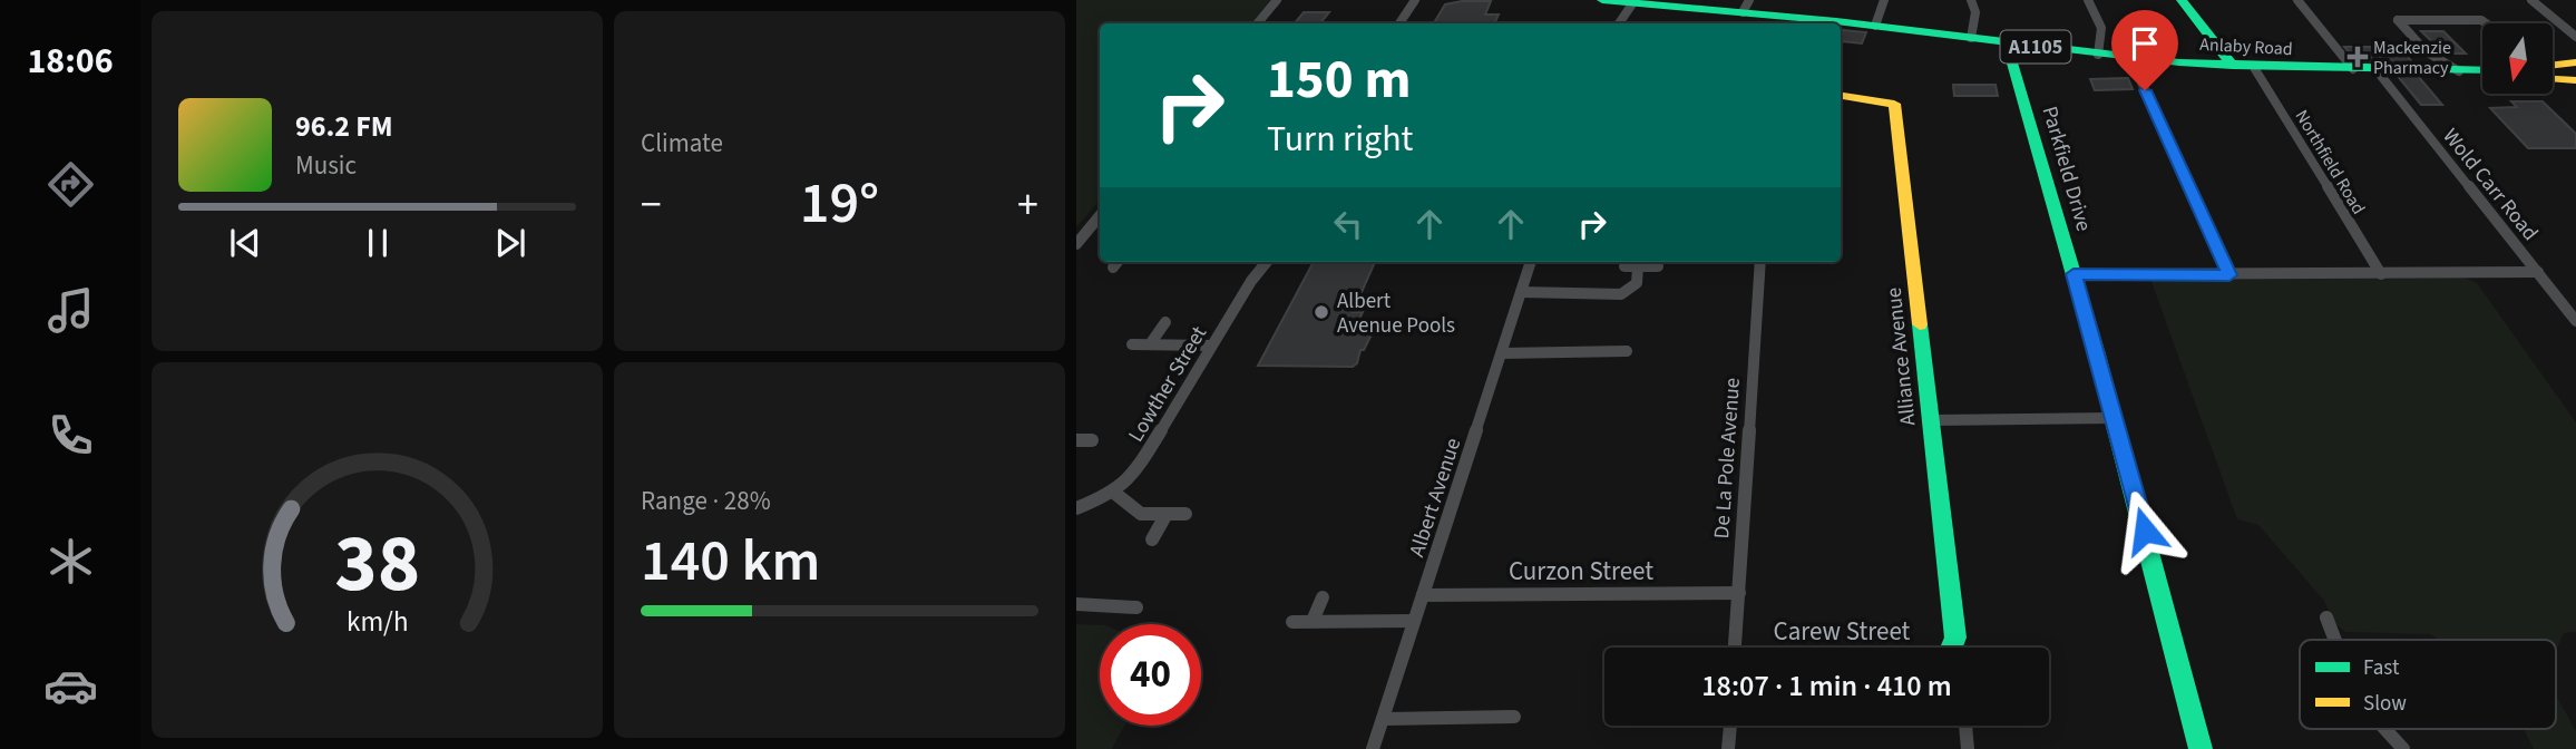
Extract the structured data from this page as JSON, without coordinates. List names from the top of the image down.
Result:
{
  "streets": {
    "street": [
      "Anlaby Road",
      "A1105",
      "Northfield Road",
      "Parkfield Drive",
      "Wold Carr Road",
      "Alliance Avenue",
      "Lowther Street",
      "De La Pole Avenue",
      "Albert Avenue",
      "Curzon Street"
    ]
  },
  "crossings": [
    ["Anlaby Road", "Northfield Road"],
    ["Anlaby Road", "Parkfield Drive"],
    ["Anlaby Road", "Wold Carr Road"],
    ["De La Pole Avenue", "Curzon Street"],
    ["Albert Avenue", "Curzon Street"]
  ],
  "places": {
    "health": ["Mackenzie Pharmacy"],
    "other": ["Albert Avenue Pools"]
  },
  "legend": ["Fast", "Slow"],
  "north": "bottom",
  "page": {
    "tabs": "18:06",
    "tile": [
      "Climate",
      ["Range · 28%", "140 km"]
    ],
    "turn": ["150 m", "Turn right"],
    "song": ["96.2 FM", "Music"],
    "heat": ["−", "19°", "+"],
    "limit": "40",
    "trip": "18:07 · 1 min · 410 m",
    "gauge": ["38", "km/h"]
  }
}
